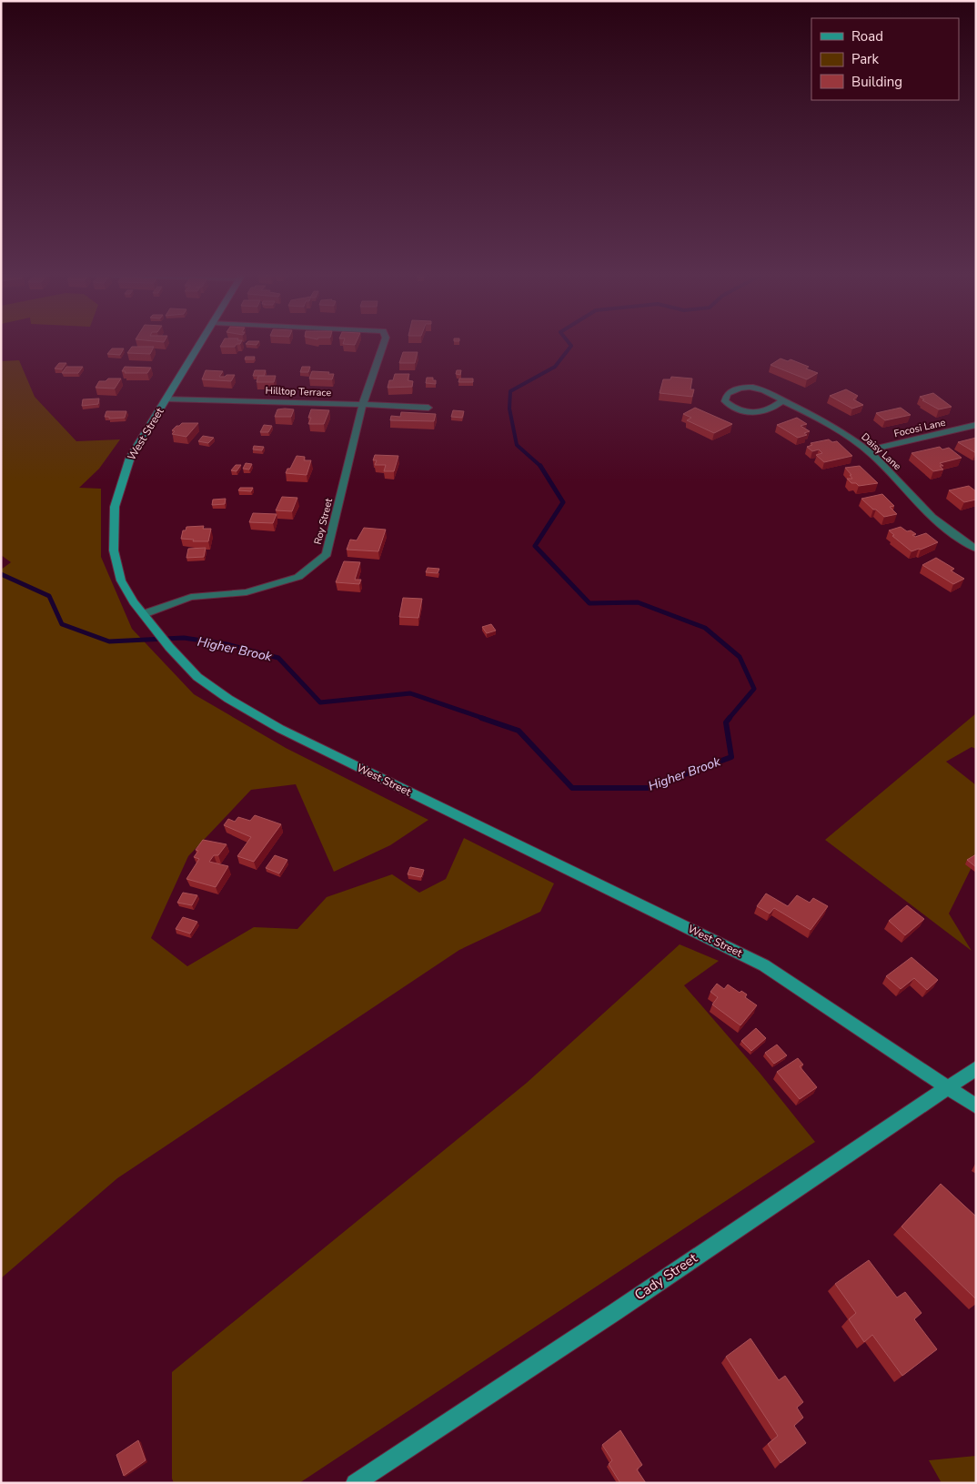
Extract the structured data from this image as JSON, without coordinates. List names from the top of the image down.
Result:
{
  "streets": {
    "main road": ["West Street", "Cady Street"],
    "street": [
      "Hilltop Terrace",
      "Focosi Lane",
      "Daisy Lane",
      "Roy Street"
    ]
  },
  "crossings": [
    ["Hilltop Terrace", "West Street"],
    ["Hilltop Terrace", "Roy Street"],
    ["Focosi Lane", "Daisy Lane"],
    ["West Street", "Roy Street"],
    ["West Street", "Cady Street"]
  ],
  "water": ["Higher Brook"],
  "legend": ["Road", "Park", "Building"]
}
